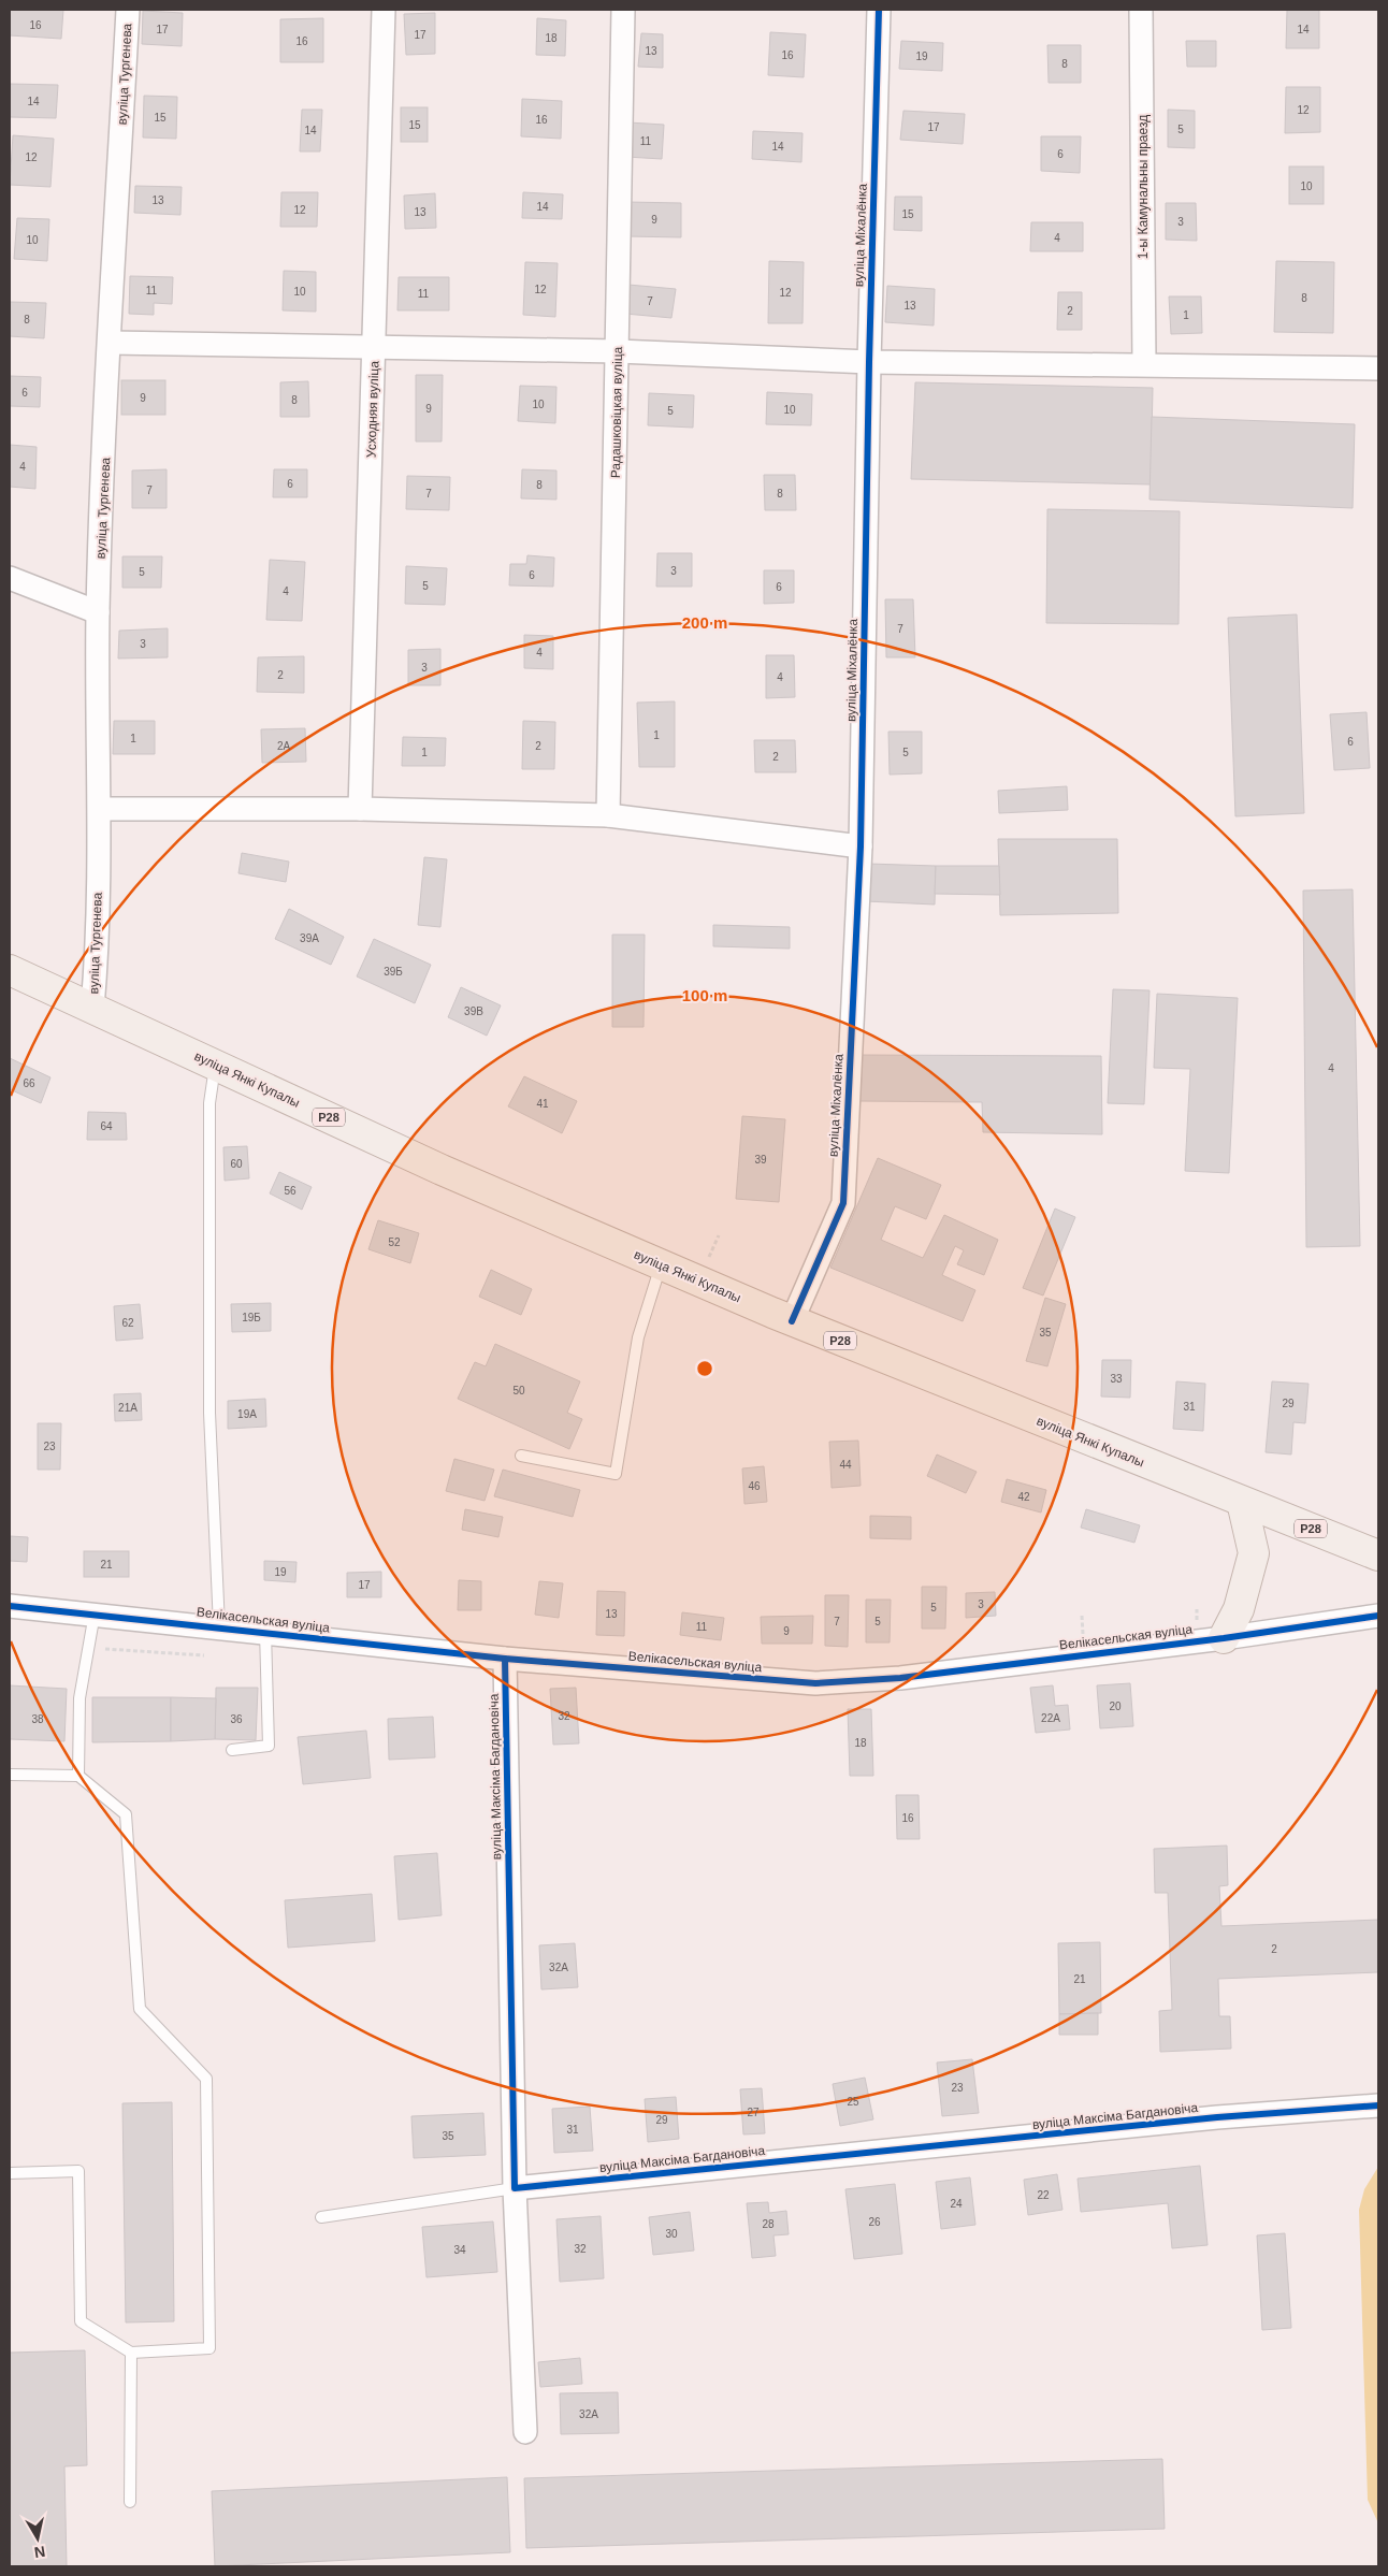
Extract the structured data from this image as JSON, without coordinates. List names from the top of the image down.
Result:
{
  "streets": {
    "main road": ["вуліца Янкі Купалы", "Р28"],
    "street": [
      "вуліца Тургенева",
      "1-ы Камунальны праезд",
      "вуліца Міхалёнка",
      "Усходняя вуліца",
      "Радашковіцкая вуліца",
      "Велікасельская вуліца",
      "вуліца Максіма Багдановіча"
    ]
  },
  "crossings": [
    ["вуліца Тургенева", "вуліца Янкі Купалы"],
    ["вуліца Міхалёнка", "вуліца Янкі Купалы"],
    ["Велікасельская вуліца", "вуліца Максіма Багдановіча"]
  ],
  "house_numbers": [
    "16",
    "17",
    "14",
    "17",
    "18",
    "16",
    "13",
    "16",
    "19",
    "8",
    "14",
    "12",
    "15",
    "16",
    "15",
    "17",
    "5",
    "14",
    "11",
    "14",
    "6",
    "12",
    "10",
    "13",
    "14",
    "12",
    "13",
    "15",
    "9",
    "3",
    "4",
    "10",
    "12",
    "11",
    "10",
    "12",
    "11",
    "8",
    "7",
    "13",
    "2",
    "1",
    "8",
    "6",
    "9",
    "8",
    "10",
    "9",
    "10",
    "5",
    "4",
    "6",
    "8",
    "7",
    "7",
    "8",
    "3",
    "5",
    "6",
    "5",
    "6",
    "4",
    "7",
    "3",
    "4",
    "3",
    "2",
    "4",
    "1",
    "1",
    "6",
    "2А",
    "2",
    "1",
    "5",
    "2",
    "39А",
    "39Б",
    "39В",
    "4",
    "66",
    "41",
    "64",
    "39",
    "60",
    "56",
    "52",
    "19Б",
    "62",
    "35",
    "33",
    "50",
    "29",
    "31",
    "21А",
    "19А",
    "23",
    "44",
    "46",
    "42",
    "21",
    "19",
    "17",
    "3",
    "5",
    "13",
    "7",
    "5",
    "11",
    "9",
    "20",
    "32",
    "22А",
    "38",
    "36",
    "18",
    "16",
    "2",
    "32А",
    "21",
    "23",
    "25",
    "27",
    "29",
    "31",
    "35",
    "22",
    "24",
    "26",
    "28",
    "30",
    "32",
    "34",
    "32А"
  ],
  "north": "bottom",
  "rings": ["200 m", "100 m"]
}
